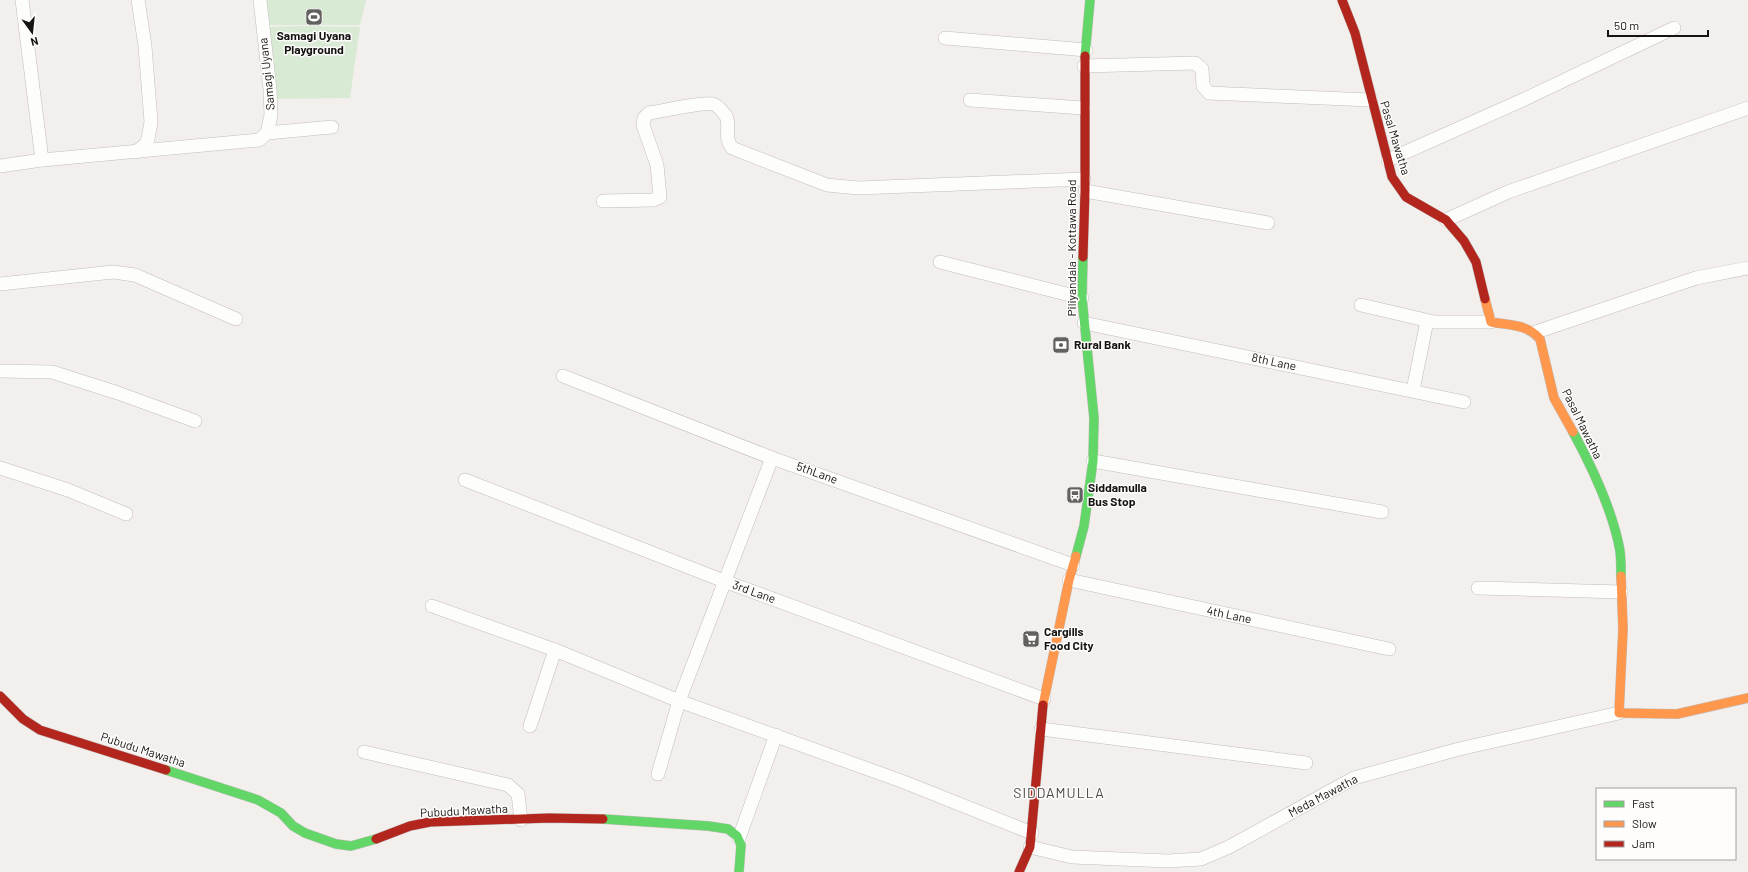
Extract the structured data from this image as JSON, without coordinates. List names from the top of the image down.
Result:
{
  "streets": {
    "street": [
      "Samagi Uyana",
      "Pasal Mawatha",
      "Piliyandala - Kottawa Road",
      "8th Lane",
      "5thLane",
      "3rd Lane",
      "4th Lane",
      "Pubudu Mawatha",
      "Meda Mawatha"
    ]
  },
  "crossings": [
    ["Pasal Mawatha", "Meda Mawatha"],
    ["Piliyandala - Kottawa Road", "8th Lane"],
    ["Piliyandala - Kottawa Road", "5thLane"],
    ["Piliyandala - Kottawa Road", "3rd Lane"],
    ["Piliyandala - Kottawa Road", "4th Lane"],
    ["Piliyandala - Kottawa Road", "Meda Mawatha"]
  ],
  "districts": ["SIDDAMULLA"],
  "places": {
    "sports": ["Samagi Uyana Playground"],
    "bank": ["Rural Bank"],
    "bus stop": ["Siddamulla Bus Stop"],
    "supermarket": ["Cargills Food City"]
  },
  "legend": ["Fast", "Slow", "Jam"],
  "scale_bar": "50 m",
  "north": "bottom"
}
